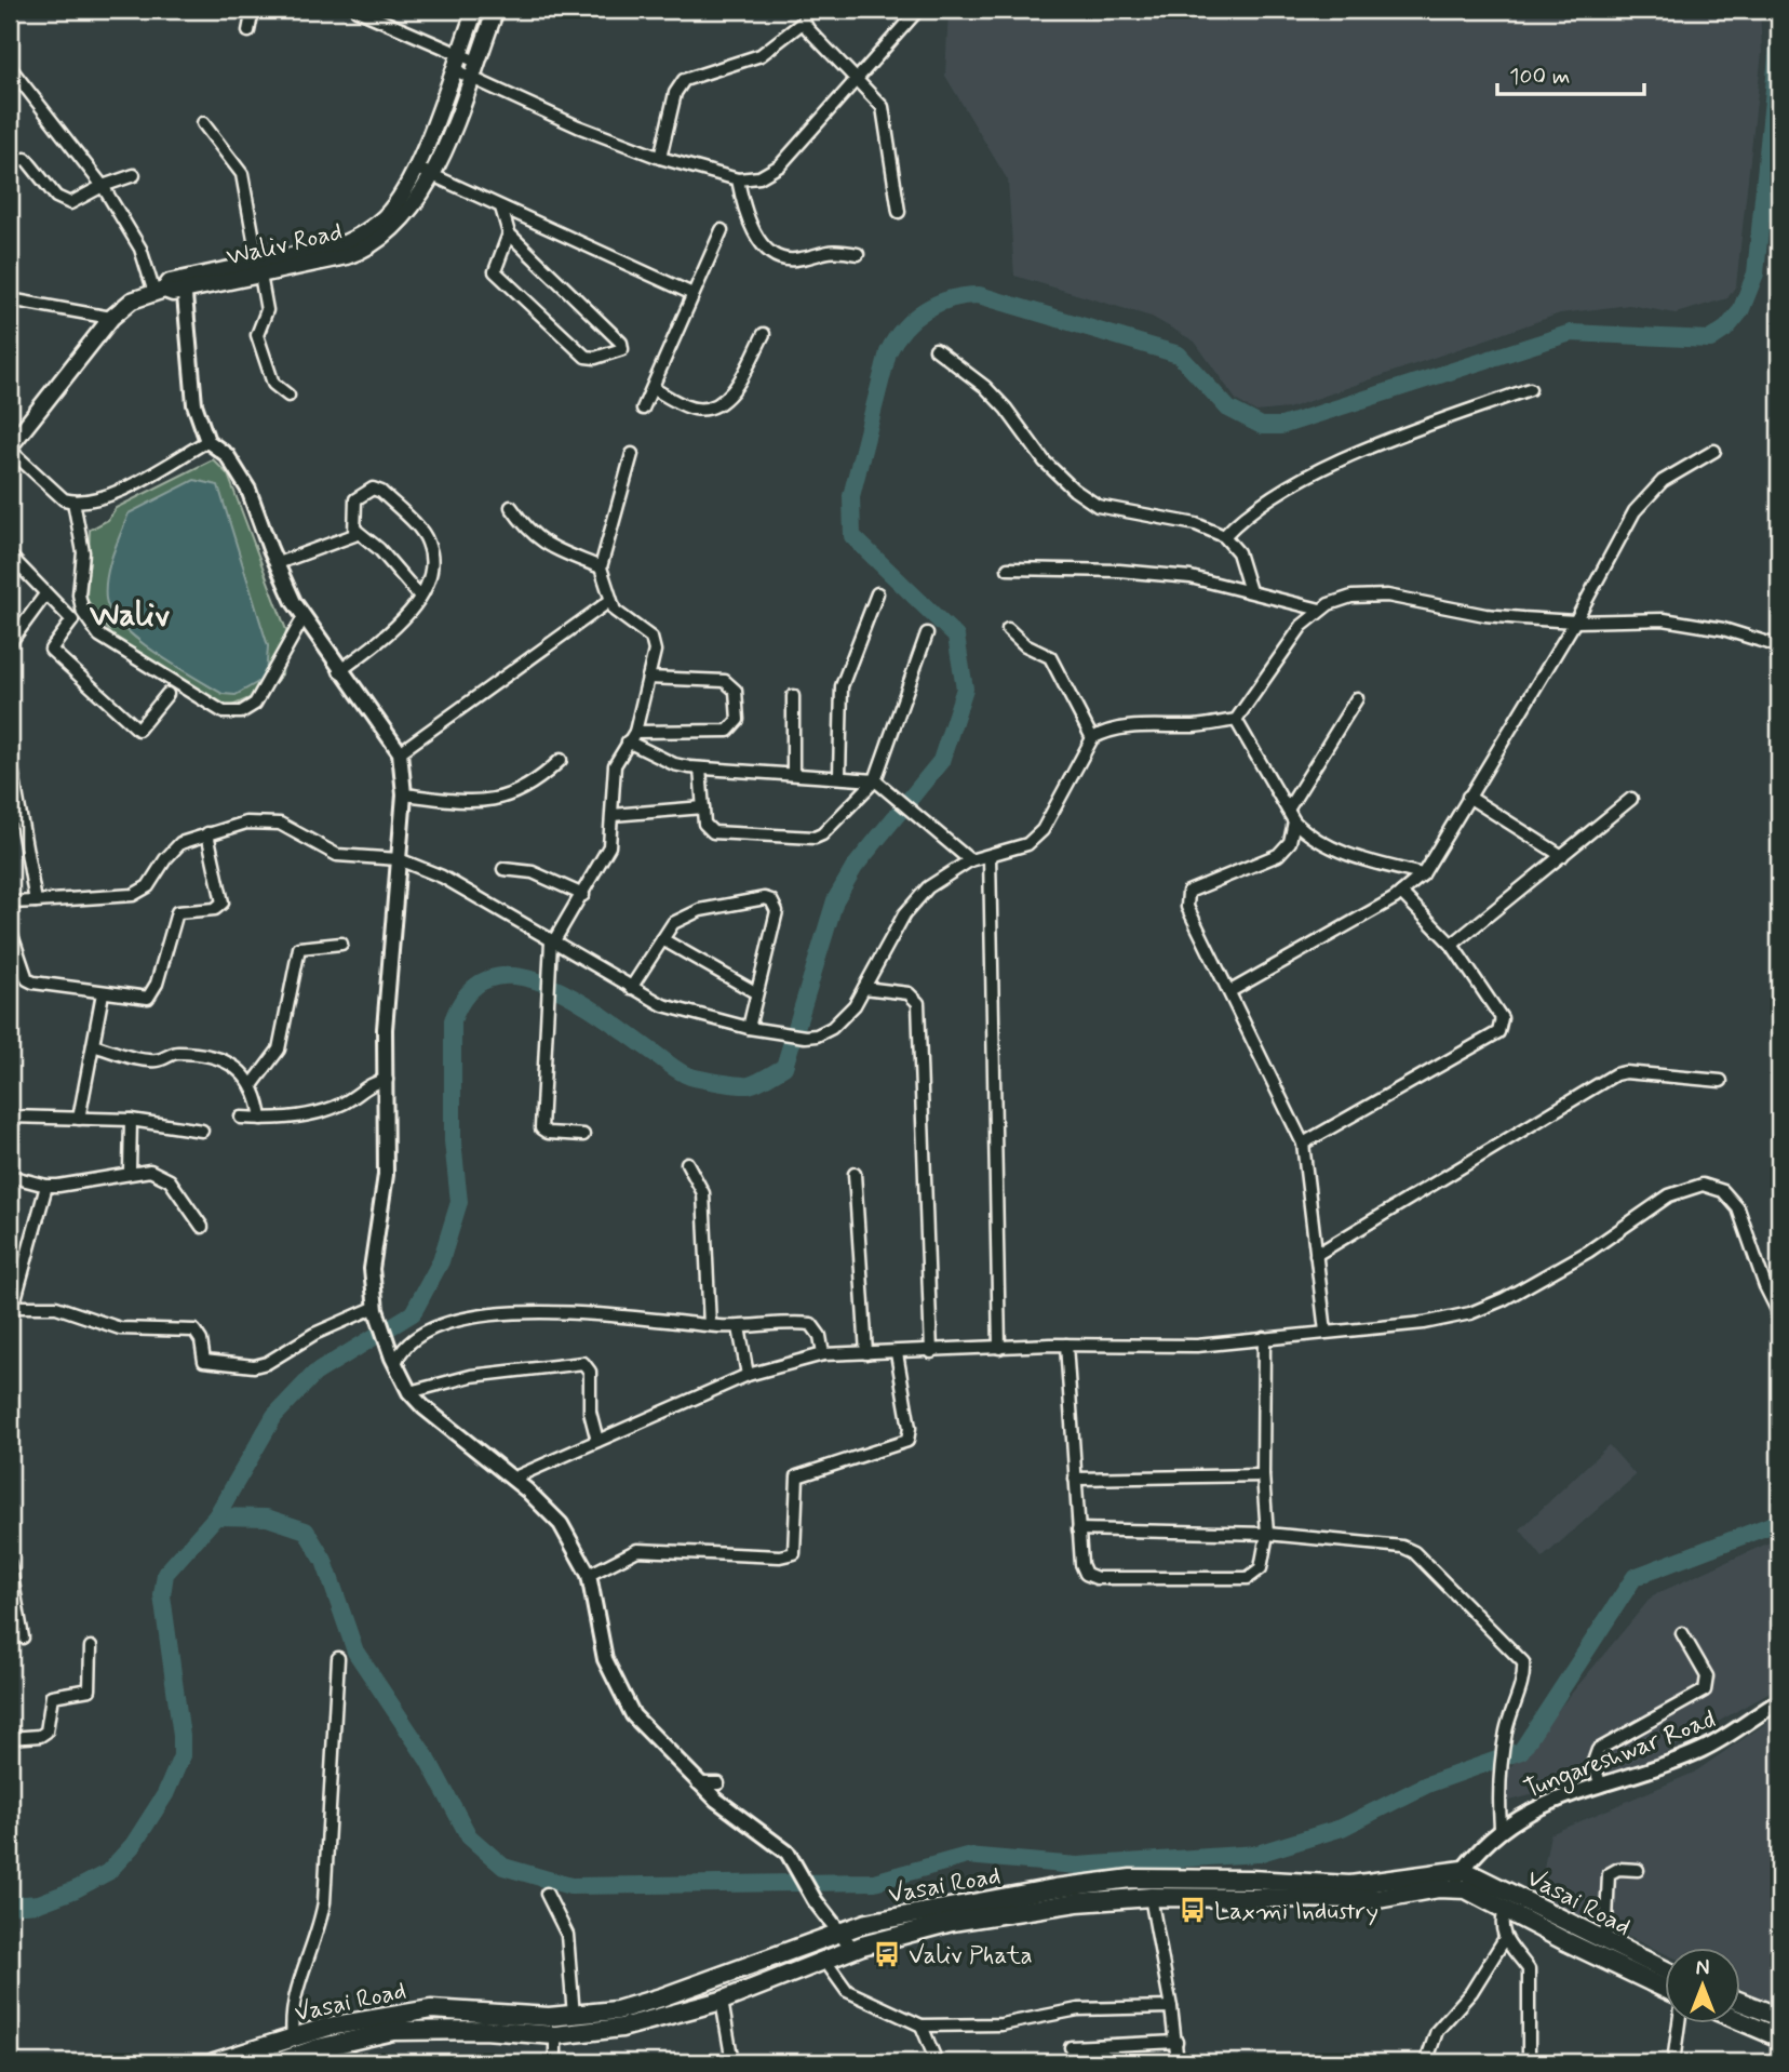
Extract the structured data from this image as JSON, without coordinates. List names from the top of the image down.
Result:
{
  "streets": {
    "main road": ["Waliv Road", "Vasai Road"],
    "street": ["Tungareshwar Road"]
  },
  "crossings": [
    ["Tungareshwar Road", "Vasai Road"]
  ],
  "districts": ["Waliv"],
  "places": {
    "bus stop": ["Laxmi Industry", "Valiv Phata"]
  },
  "scale_bar": "100 m",
  "north": "top"
}
